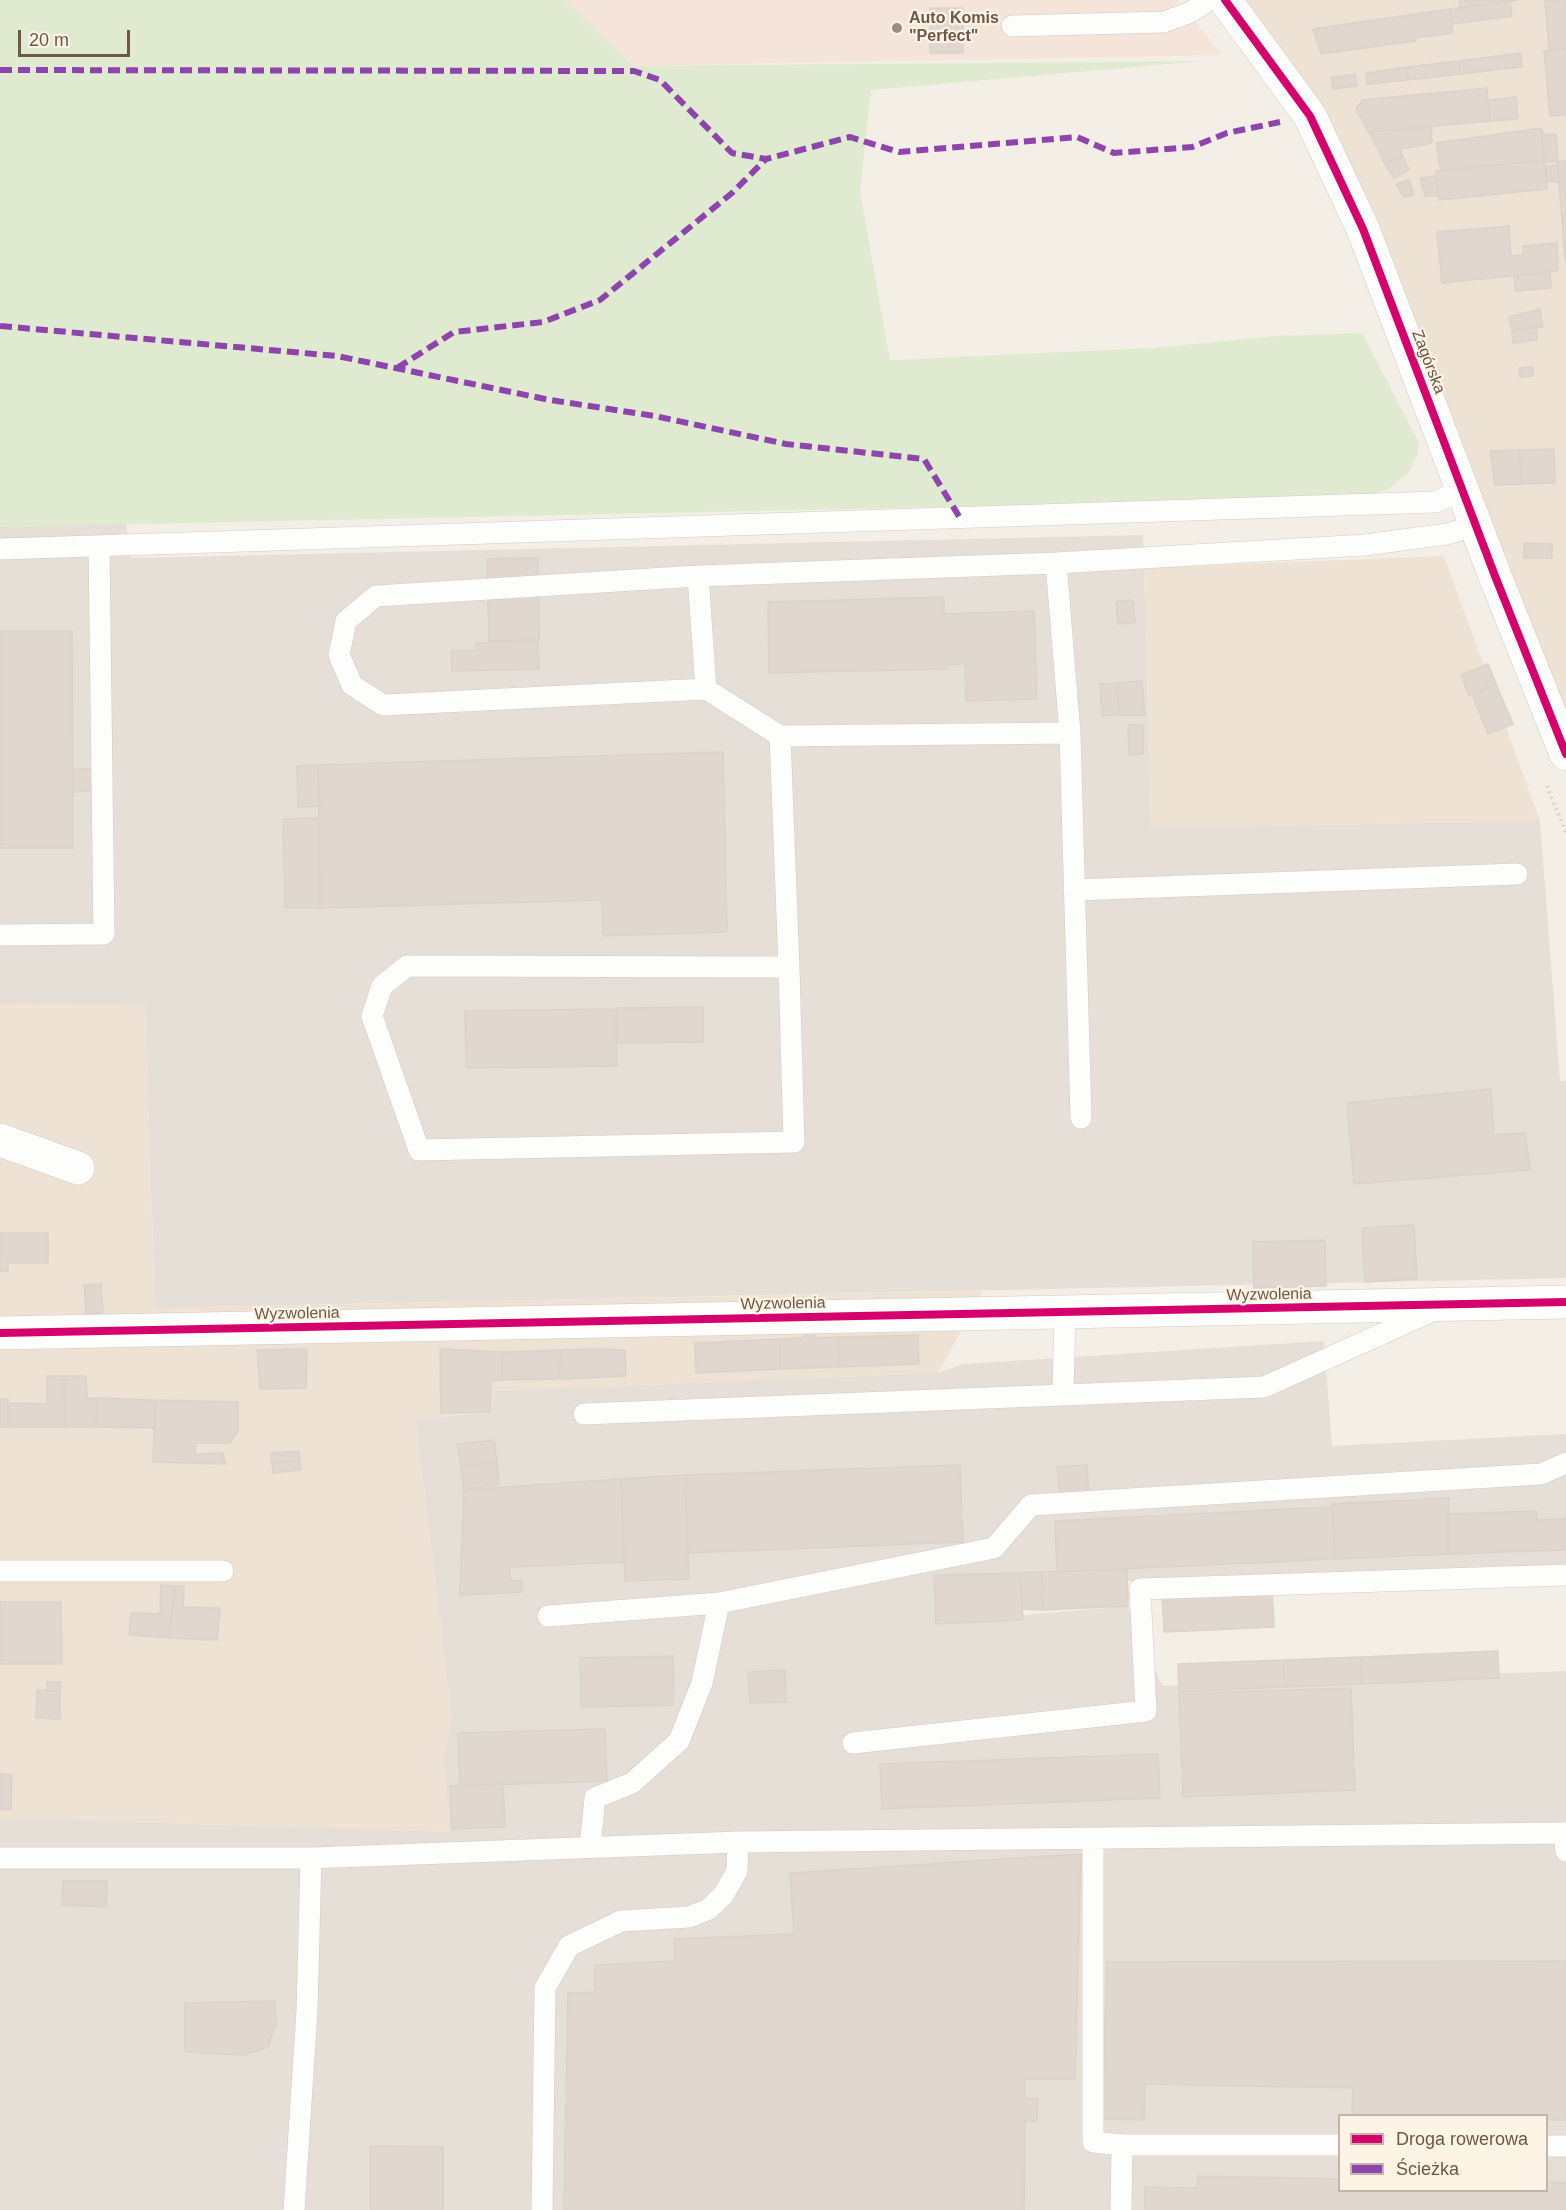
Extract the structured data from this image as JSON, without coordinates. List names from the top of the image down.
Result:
{
  "streets": {
    "street": ["Zagórska", "Wyzwolenia"]
  },
  "places": ["Auto Komis \"Perfect\""],
  "legend": ["Droga rowerowa", "Ścieżka"],
  "scale_bar": "20 m"
}
